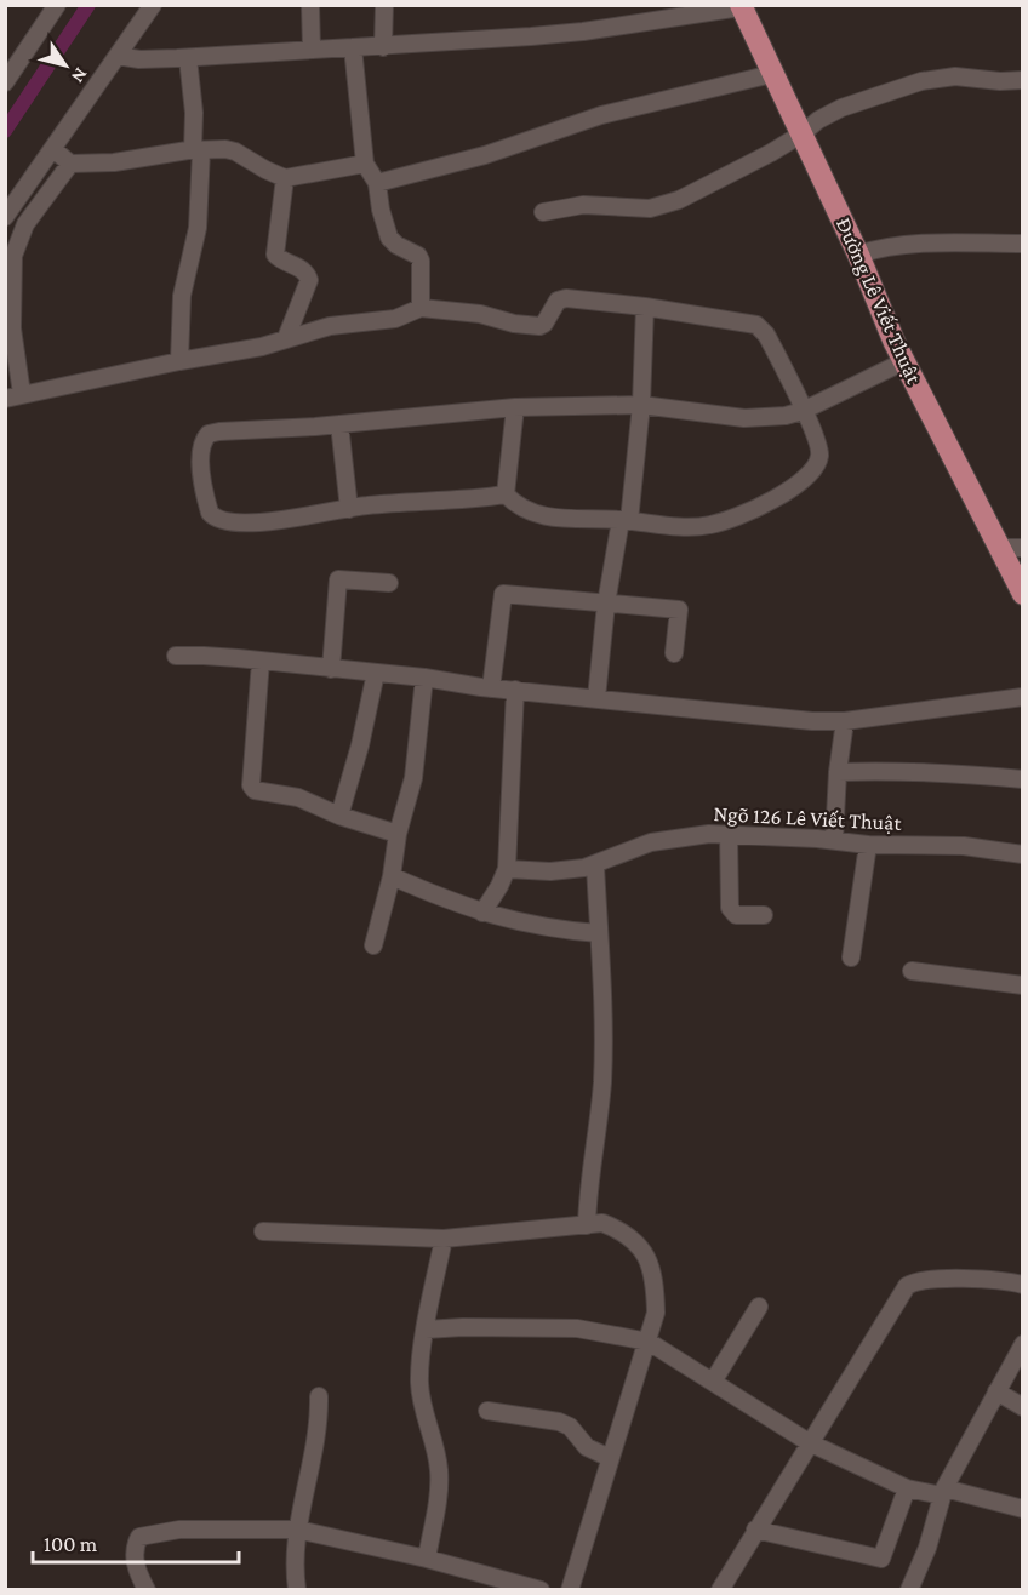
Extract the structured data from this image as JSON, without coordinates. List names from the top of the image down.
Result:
{
  "streets": {
    "main road": ["Đường Lê Viết Thuật"],
    "street": ["Ngõ 126 Lê Viết Thuật"]
  },
  "scale_bar": "100 m",
  "north": "bottom right"
}
